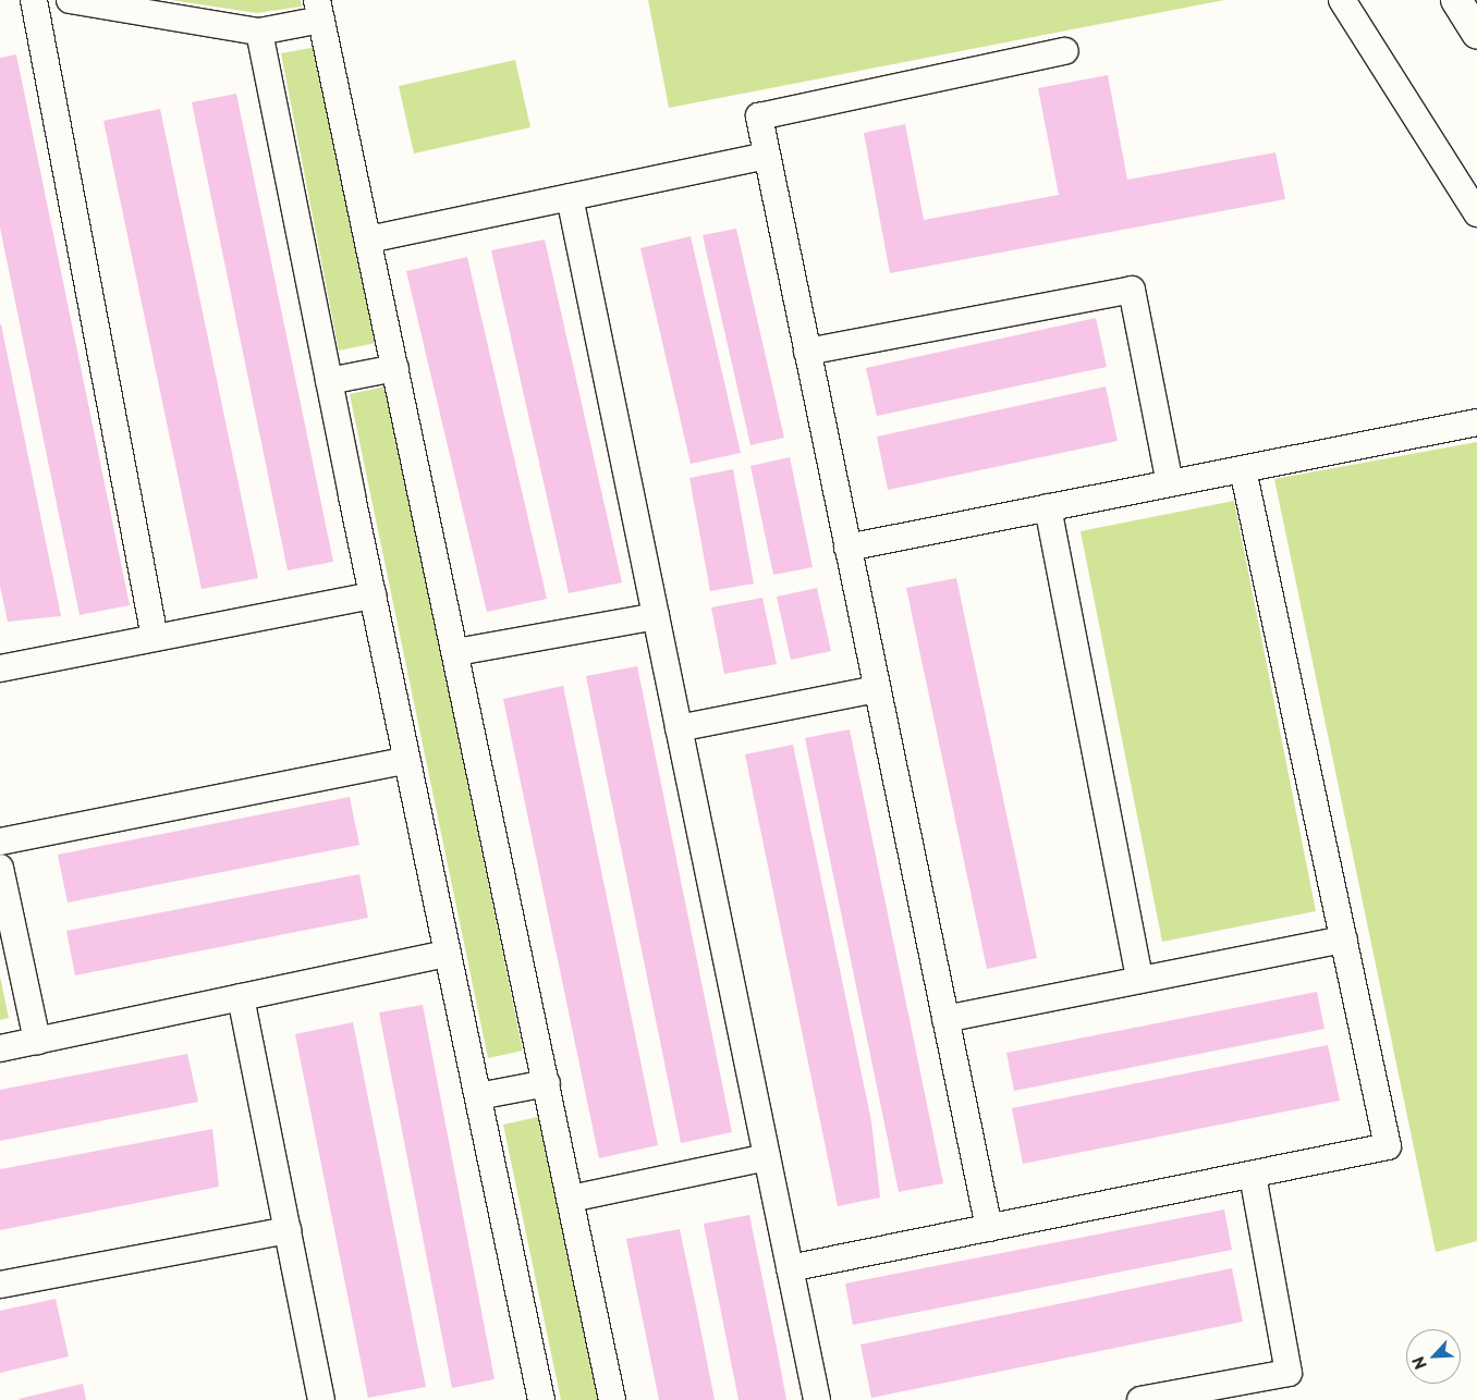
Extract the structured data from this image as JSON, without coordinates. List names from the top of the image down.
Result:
{
  "north": "bottom left"
}
